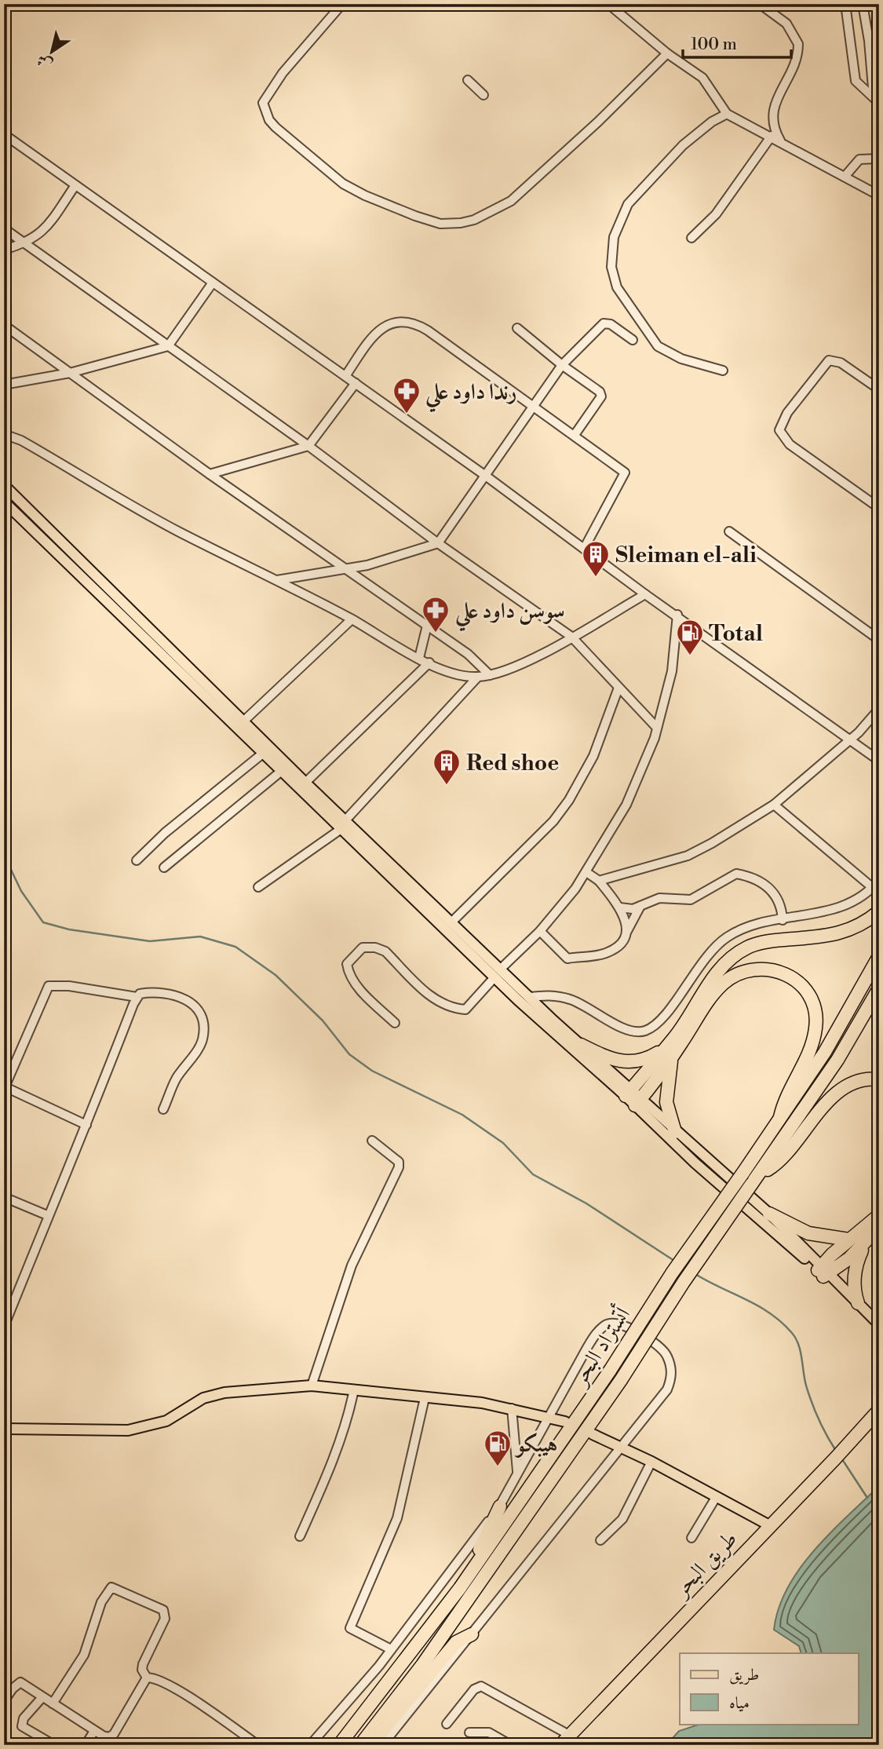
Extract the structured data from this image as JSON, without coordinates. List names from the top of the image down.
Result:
{
  "streets": {
    "highway": ["أتستراد البحر", "طريق البحر"]
  },
  "places": {
    "pharmacy": ["رندا داود علي", "سوسن داود علي"],
    "building": ["Sleiman el-ali", "Red shoe"],
    "fuel station": ["Total", "هيبكو"]
  },
  "legend": ["طريق", "مياه"],
  "scale_bar": "100 m",
  "north": "bottom left"
}
